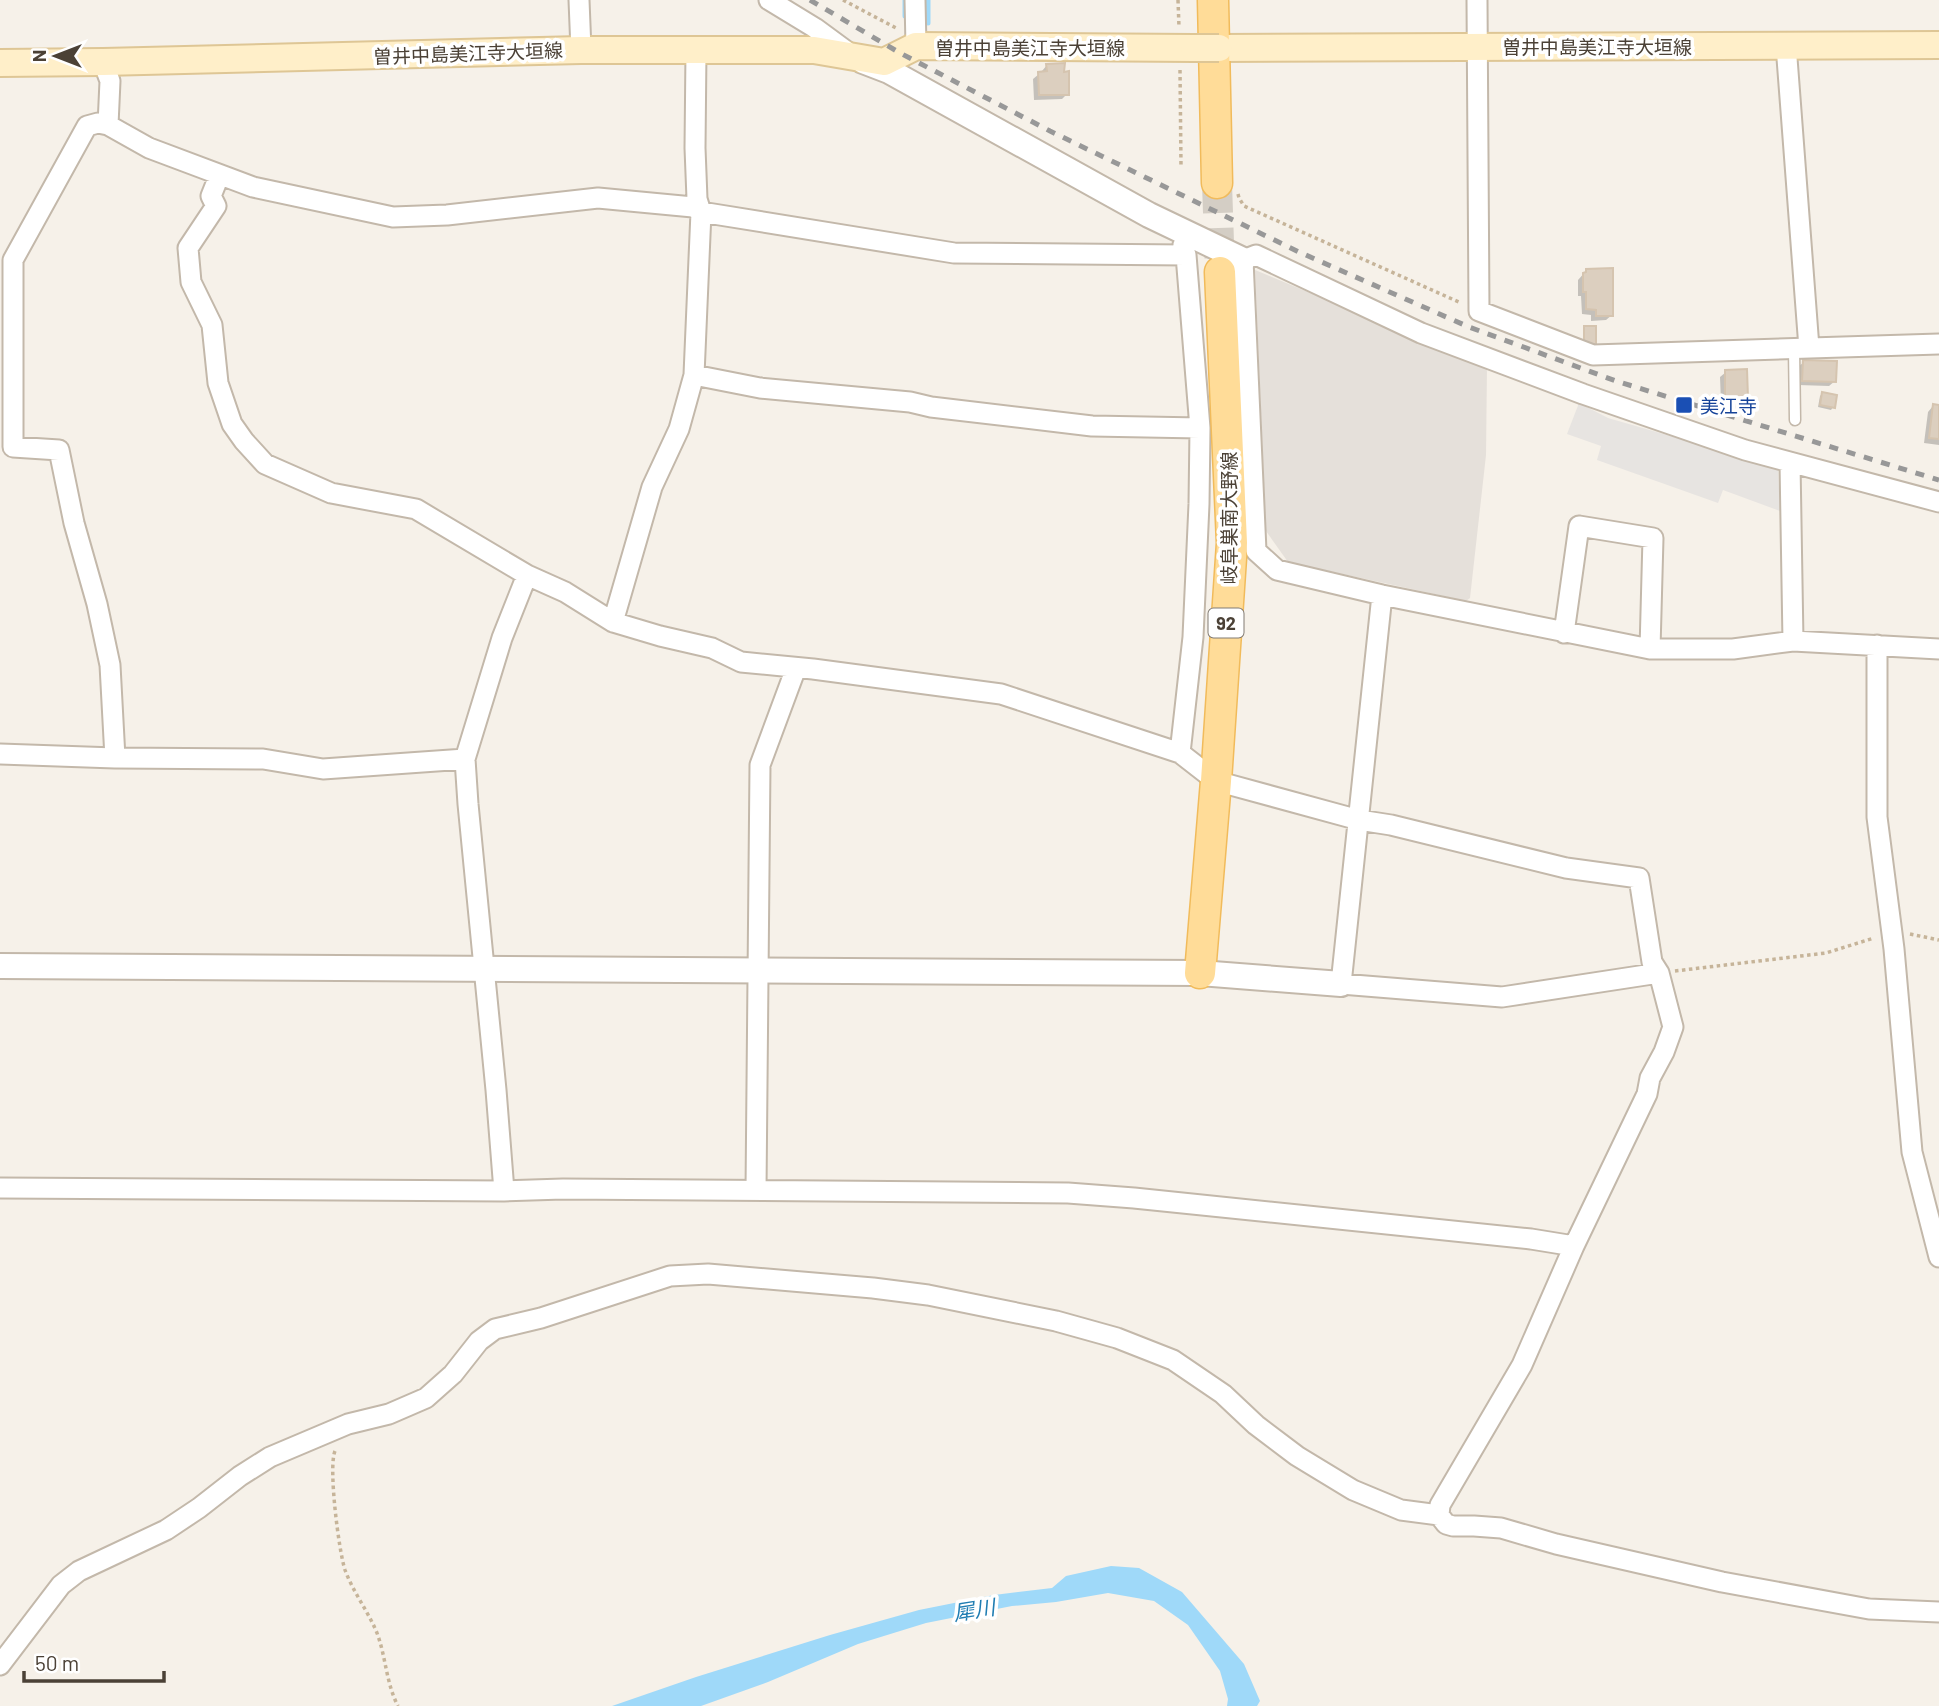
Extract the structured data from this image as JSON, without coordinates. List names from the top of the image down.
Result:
{
  "streets": {
    "main road": ["曽井中島美江寺大垣線", "岐阜巣南大野線", "92"]
  },
  "water": ["犀川"],
  "places": {
    "transit": ["美江寺"]
  },
  "scale_bar": "50 m",
  "north": "left"
}
